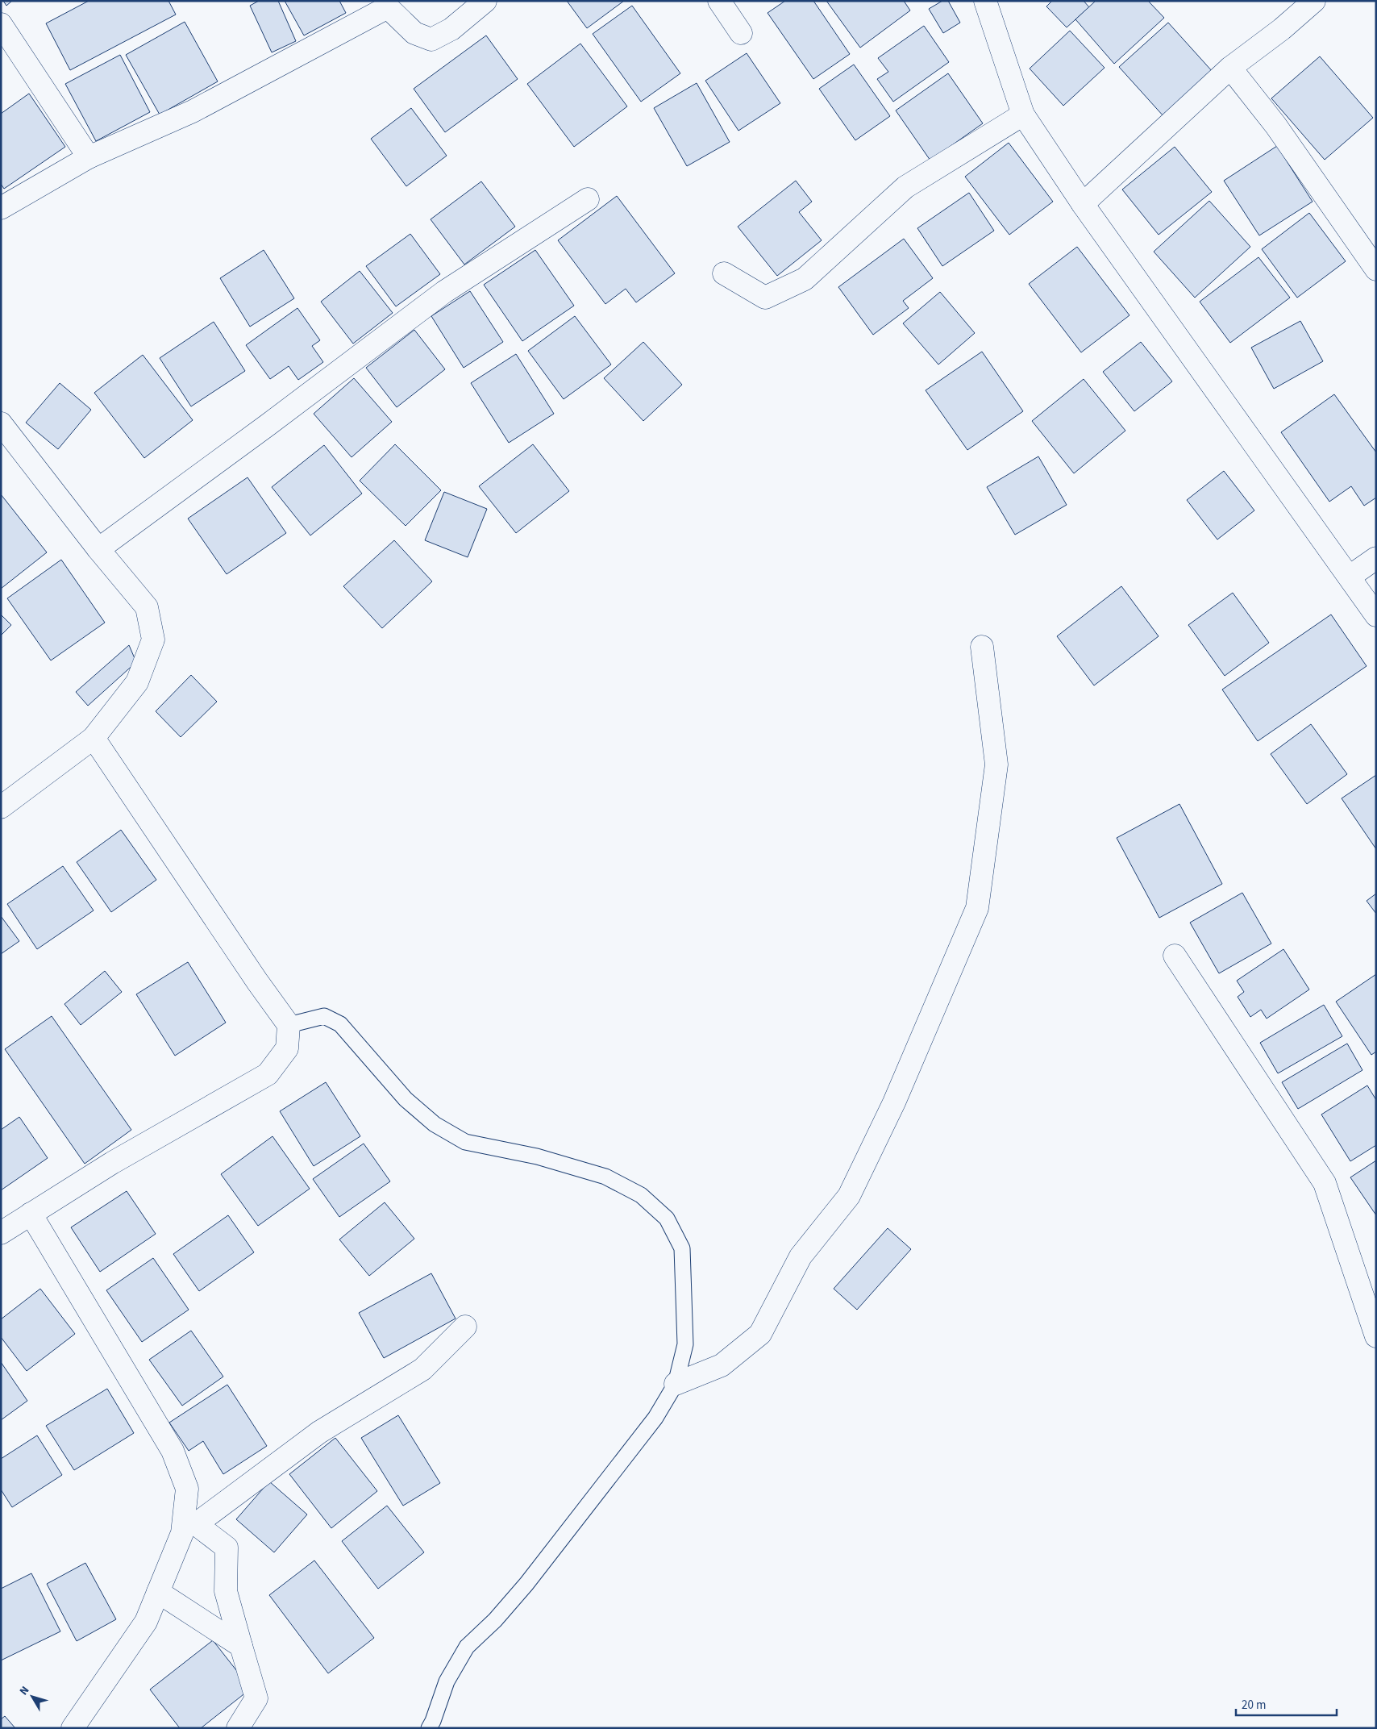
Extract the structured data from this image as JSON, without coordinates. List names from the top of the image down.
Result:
{
  "scale_bar": "20 m",
  "north": "top left"
}
